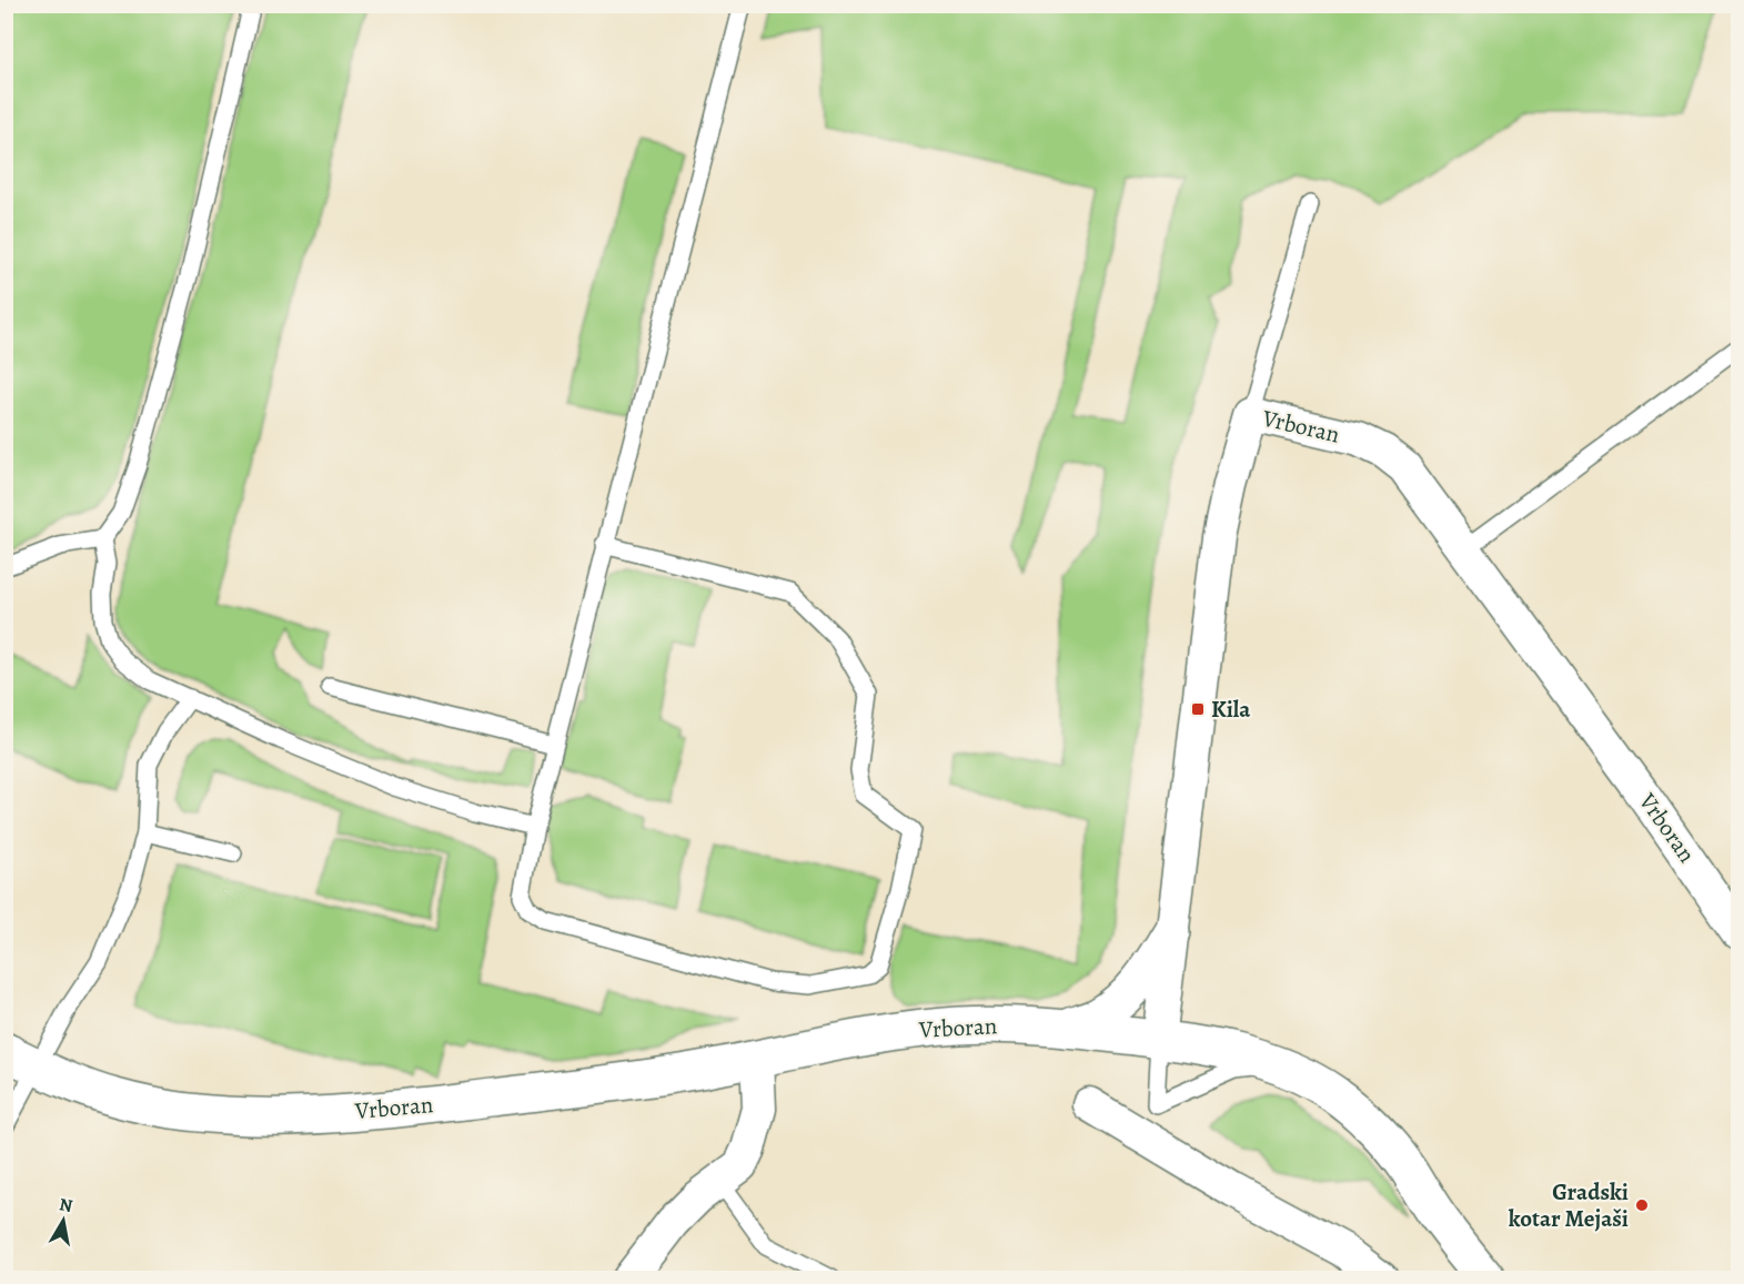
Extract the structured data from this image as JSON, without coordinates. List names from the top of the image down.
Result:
{
  "streets": {
    "street": ["Vrboran"]
  },
  "places": {
    "transit": ["Kila"],
    "other": ["Gradski kotar Mejaši"]
  },
  "north": "top"
}
